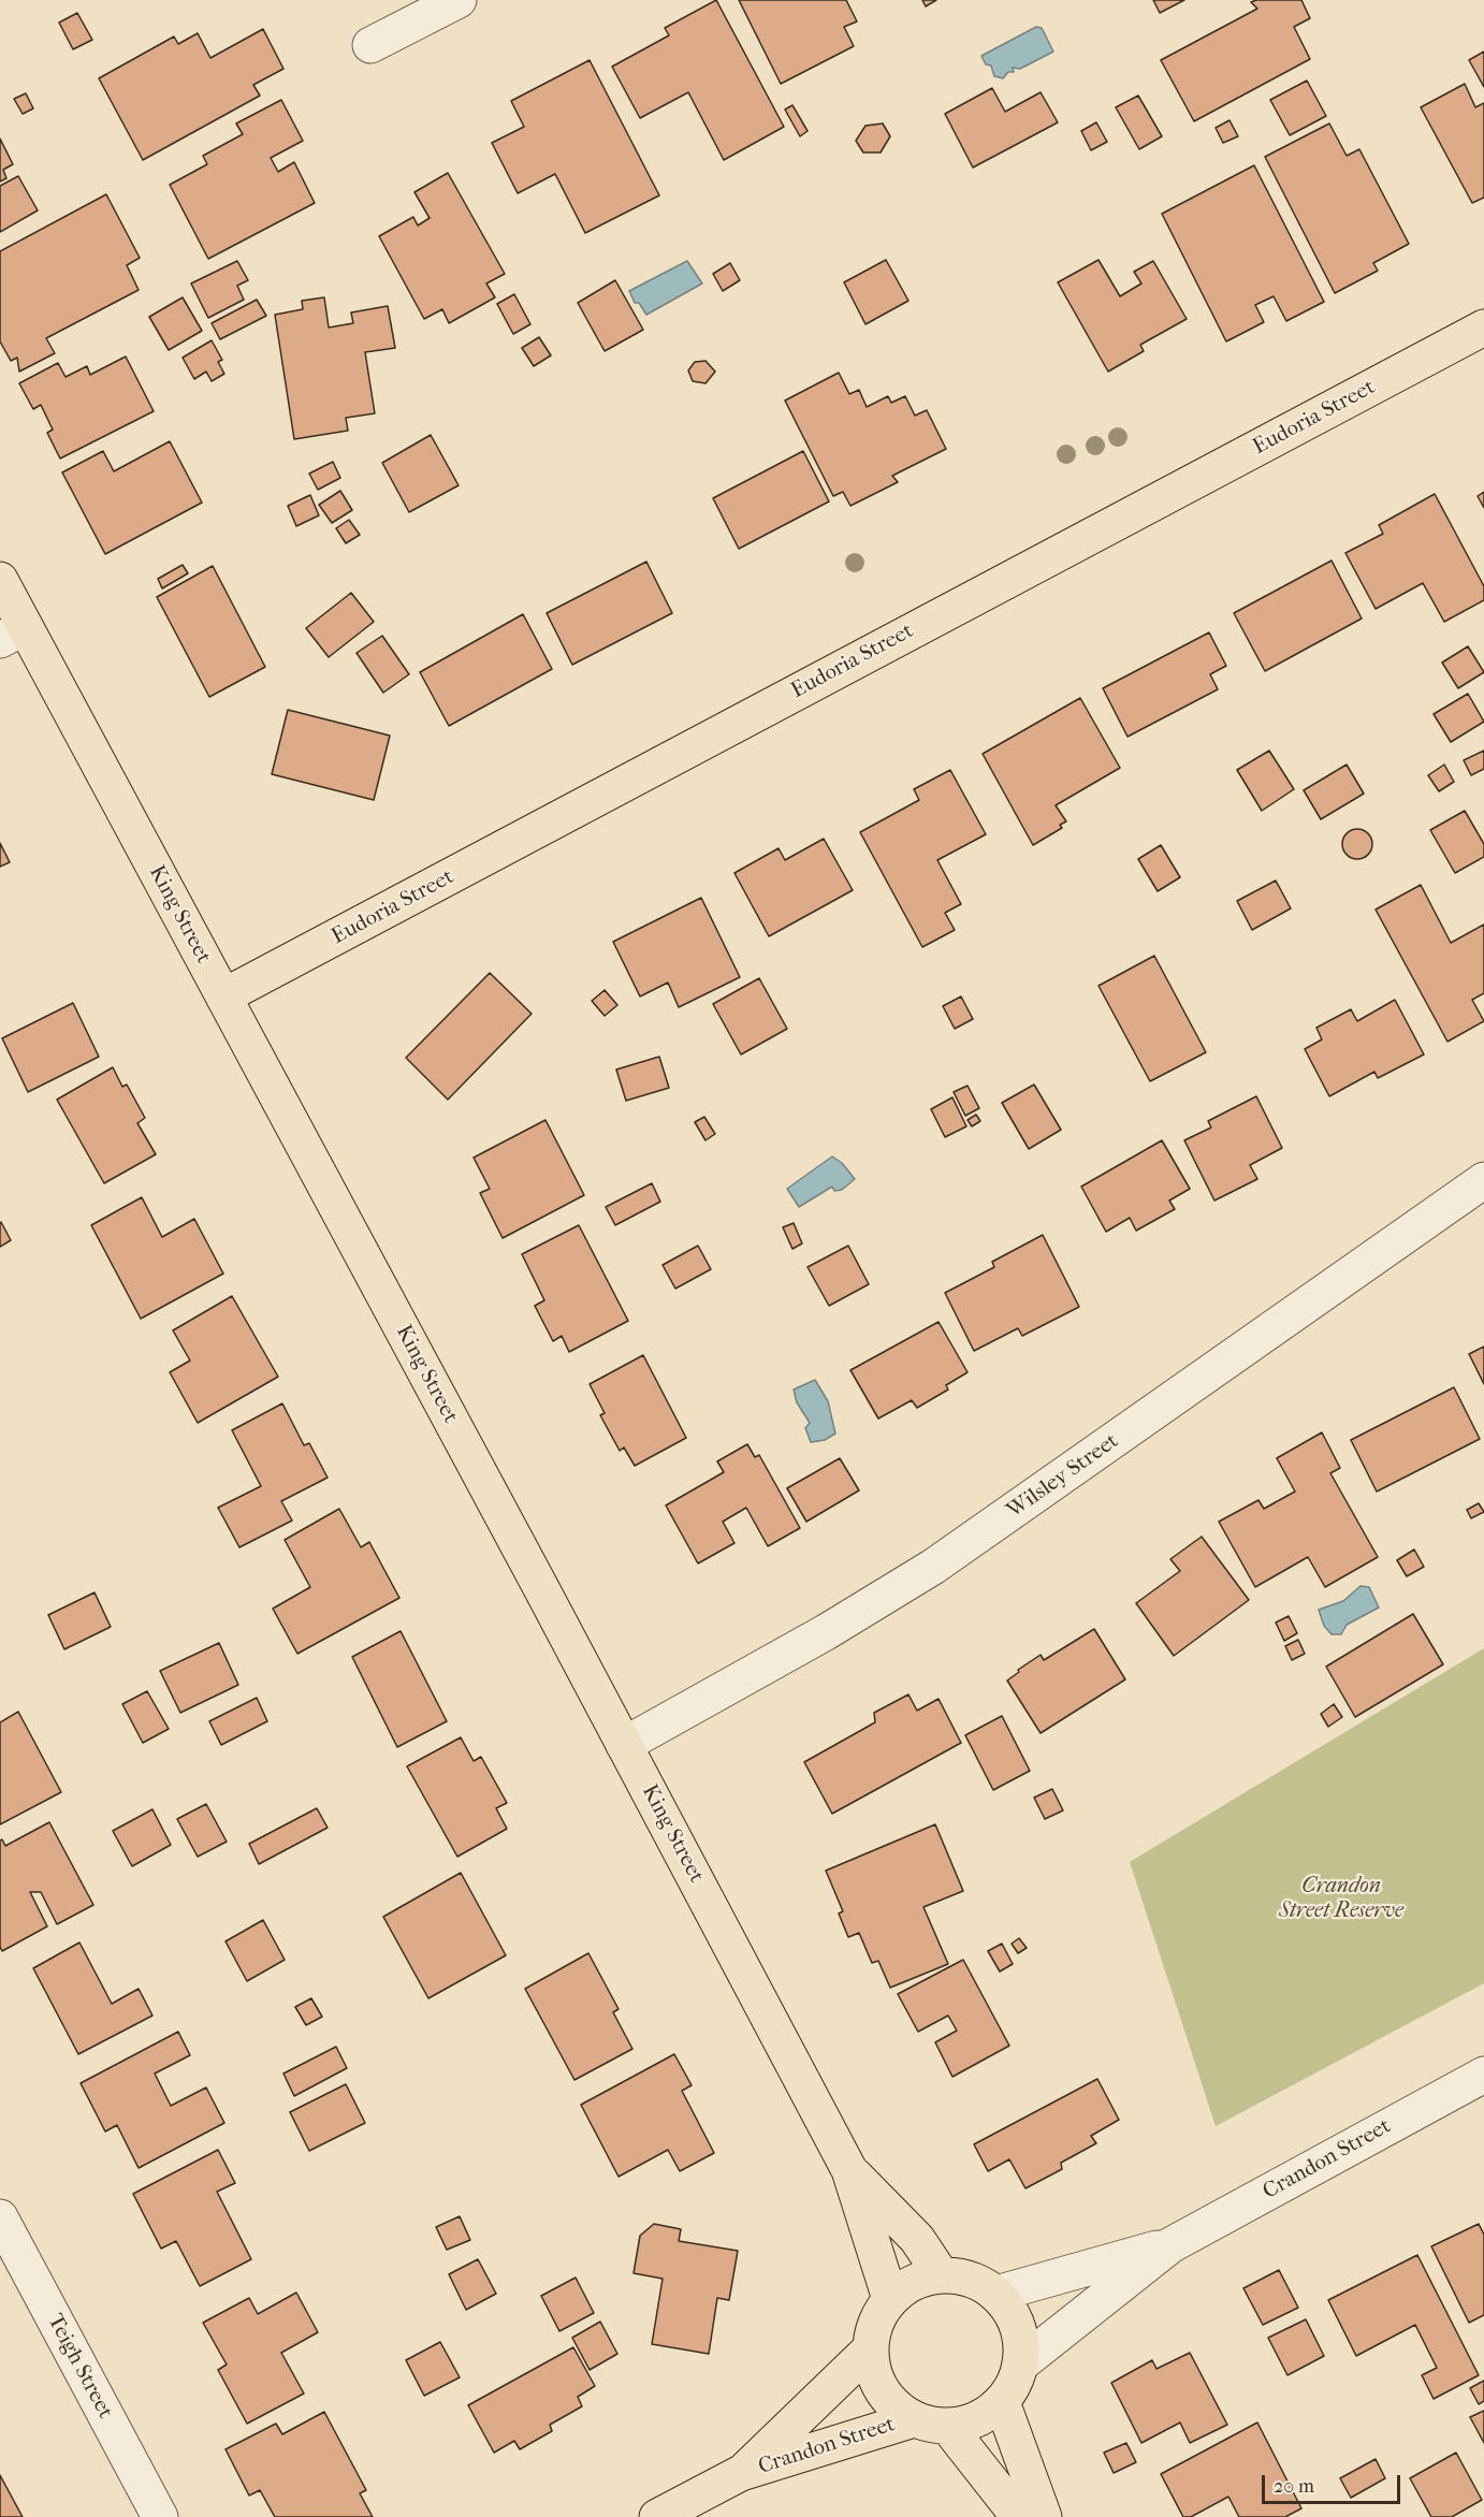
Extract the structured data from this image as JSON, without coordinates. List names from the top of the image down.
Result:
{
  "streets": {
    "main road": ["Eudoria Street", "King Street", "Crandon Street"],
    "street": ["Wilsley Street", "Teigh Street"]
  },
  "crossings": [
    ["Eudoria Street", "King Street"],
    ["King Street", "Wilsley Street"],
    ["King Street", "Crandon Street"]
  ],
  "parks": ["Crandon Street Reserve"],
  "scale_bar": "20 m"
}
